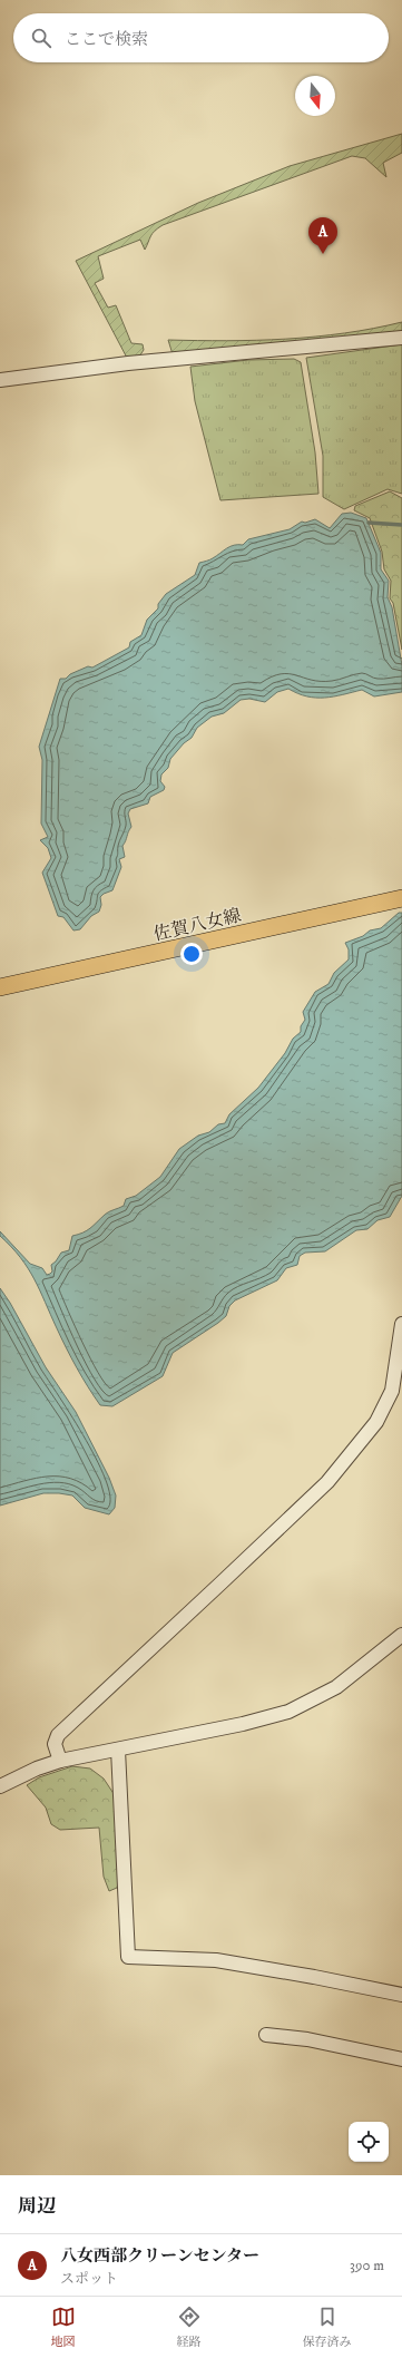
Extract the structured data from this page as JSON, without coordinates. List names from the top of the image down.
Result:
{
  "streets": {
    "main road": ["佐賀八女線"]
  },
  "north": "bottom",
  "page": {
    "search": "ここで検索",
    "pins": "A",
    "heading": "周辺",
    "list": [
      {
        "mark": "A",
        "name": "八女西部クリーンセンター",
        "note": "スポット",
        "value": "390 m"
      }
    ],
    "nav": ["地図", "経路", "保存済み"]
  }
}
